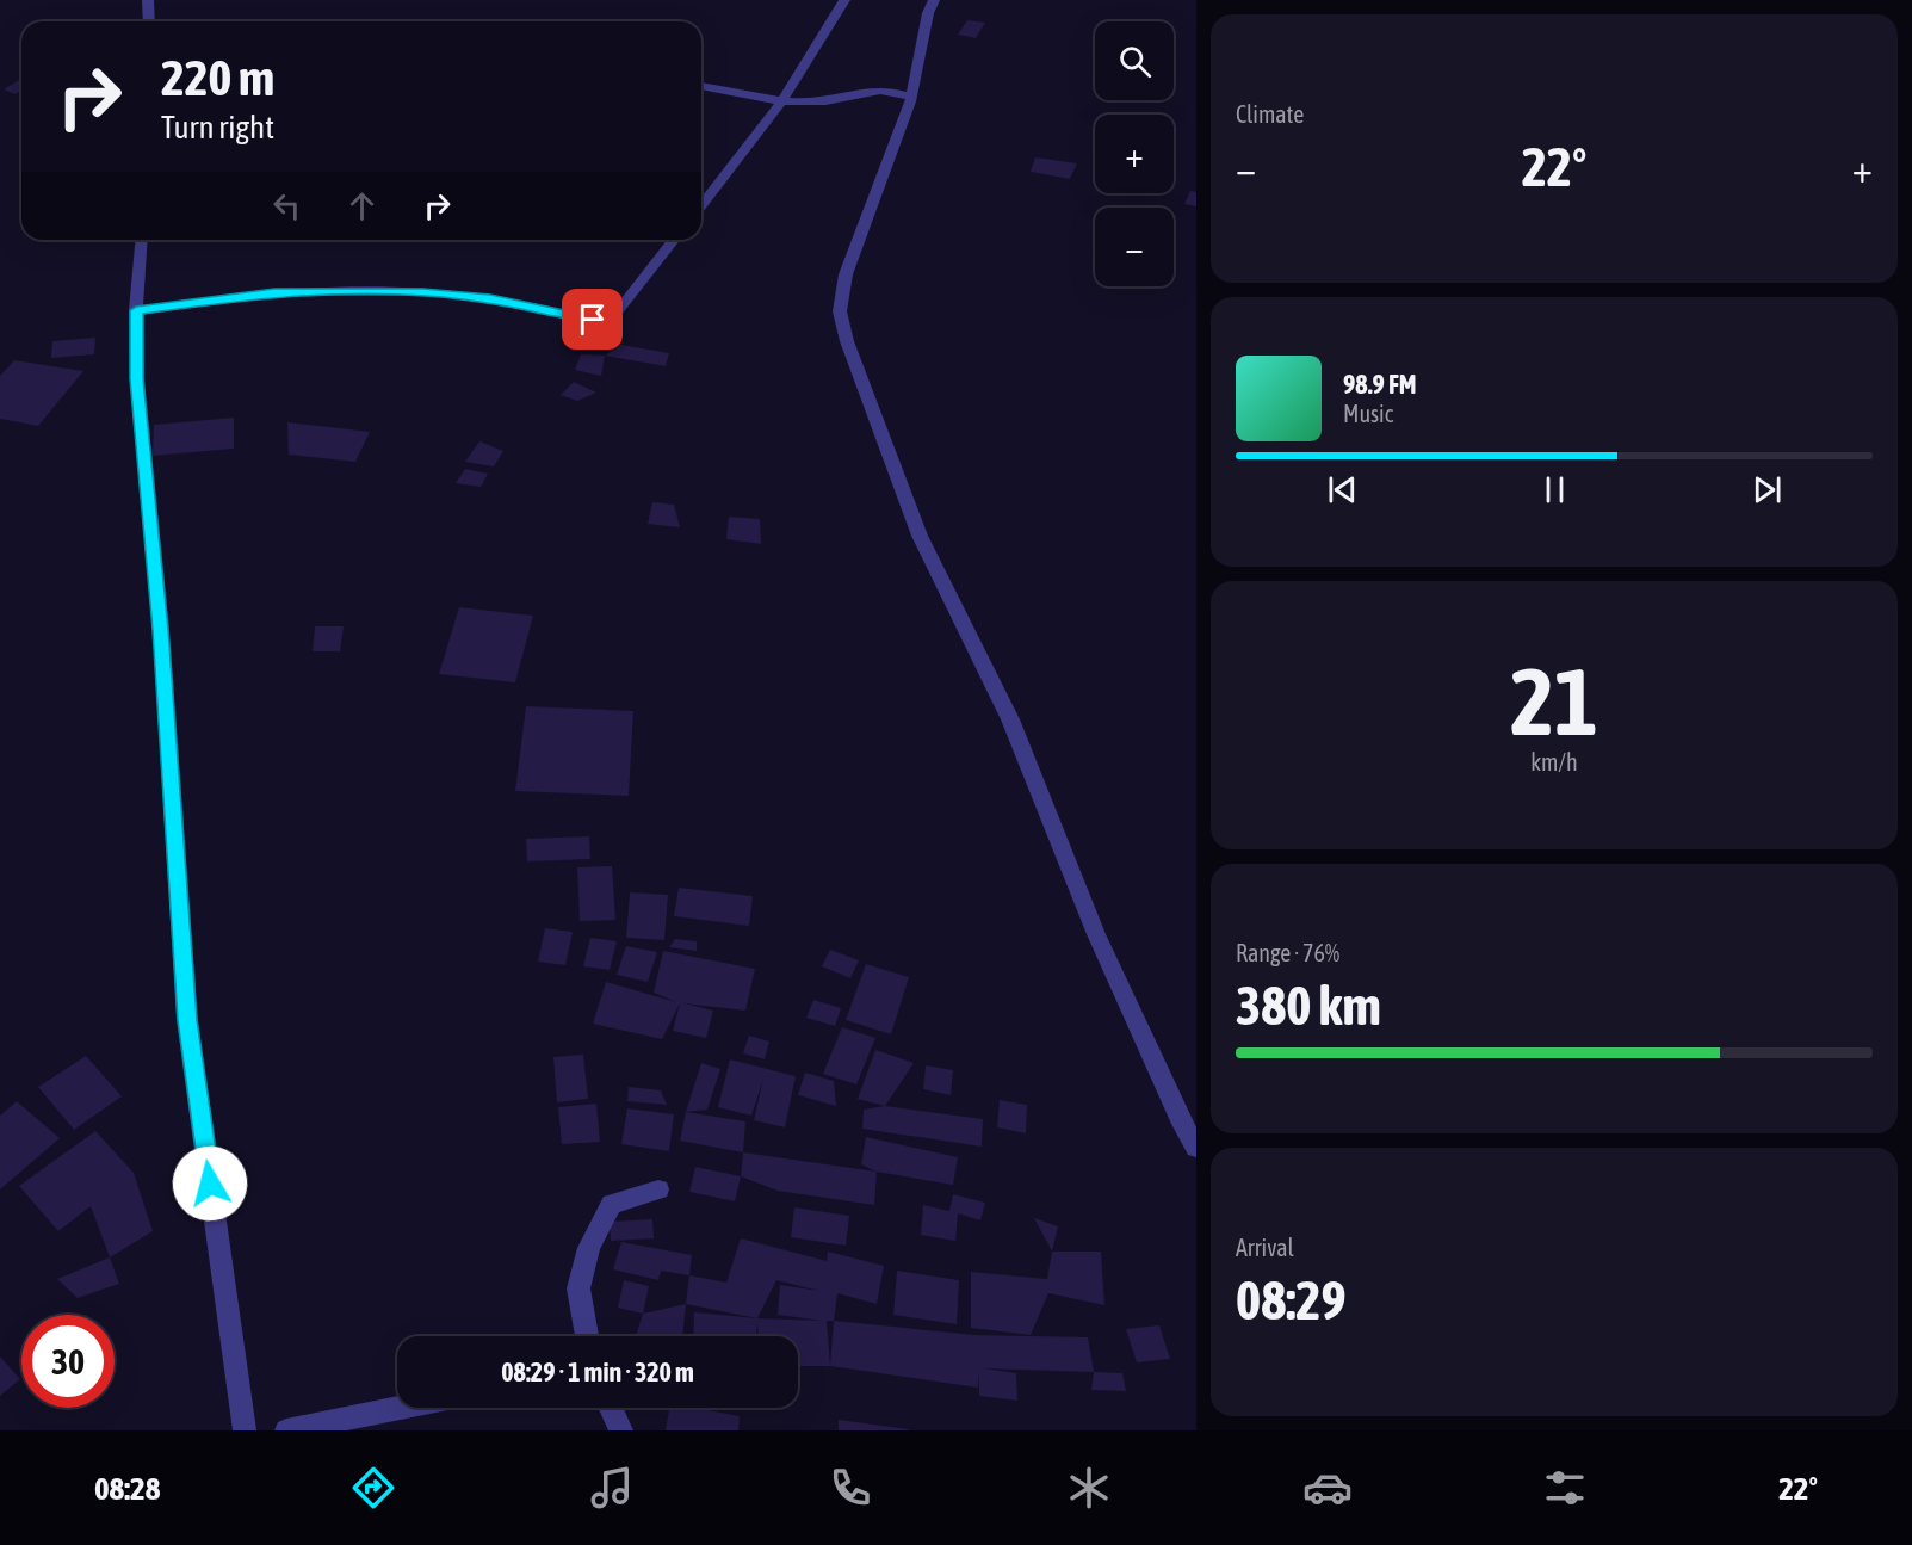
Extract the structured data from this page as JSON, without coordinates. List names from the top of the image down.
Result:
{
  "page": {
    "tile": [
      "Climate",
      ["21", "km/h"],
      ["Range · 76%", "380 km"],
      ["Arrival", "08:29"]
    ],
    "map_buttons": ["+", "−"],
    "turn": ["220 m", "Turn right"],
    "heat": ["−", "22°", "+"],
    "song": ["98.9 FM", "Music"],
    "limit": "30",
    "trip": "08:29 · 1 min · 320 m",
    "tabs": ["08:28", "22°"]
  }
}
